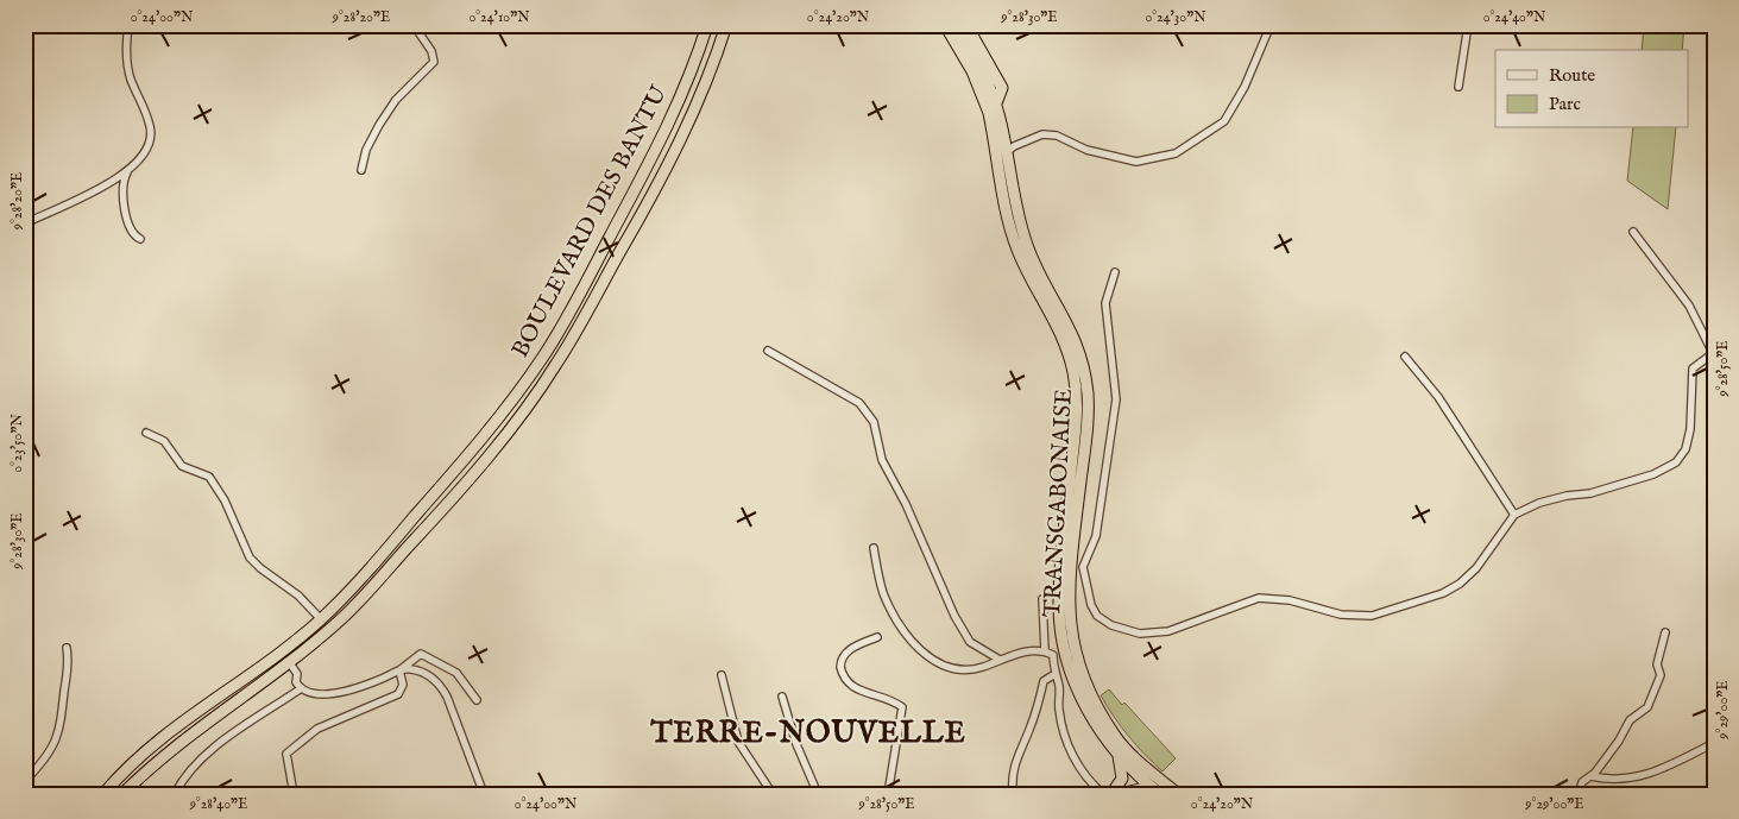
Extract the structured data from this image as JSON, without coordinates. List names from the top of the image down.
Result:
{
  "streets": {
    "highway": ["BOULEVARD DES BANTU", "TRANSGABONAISE"]
  },
  "districts": ["TERRE-NOUVELLE"],
  "legend": ["Route", "Parc"],
  "coordinates": [
    "0°24'00\"N",
    "9°28'20\"E",
    "0°24'10\"N",
    "0°24'20\"N",
    "9°28'30\"E",
    "0°24'30\"N",
    "0°24'40\"N",
    "9°28'50\"E",
    "0°23'50\"N",
    "9°29'00\"E",
    "9°28'40\"E"
  ]
}
